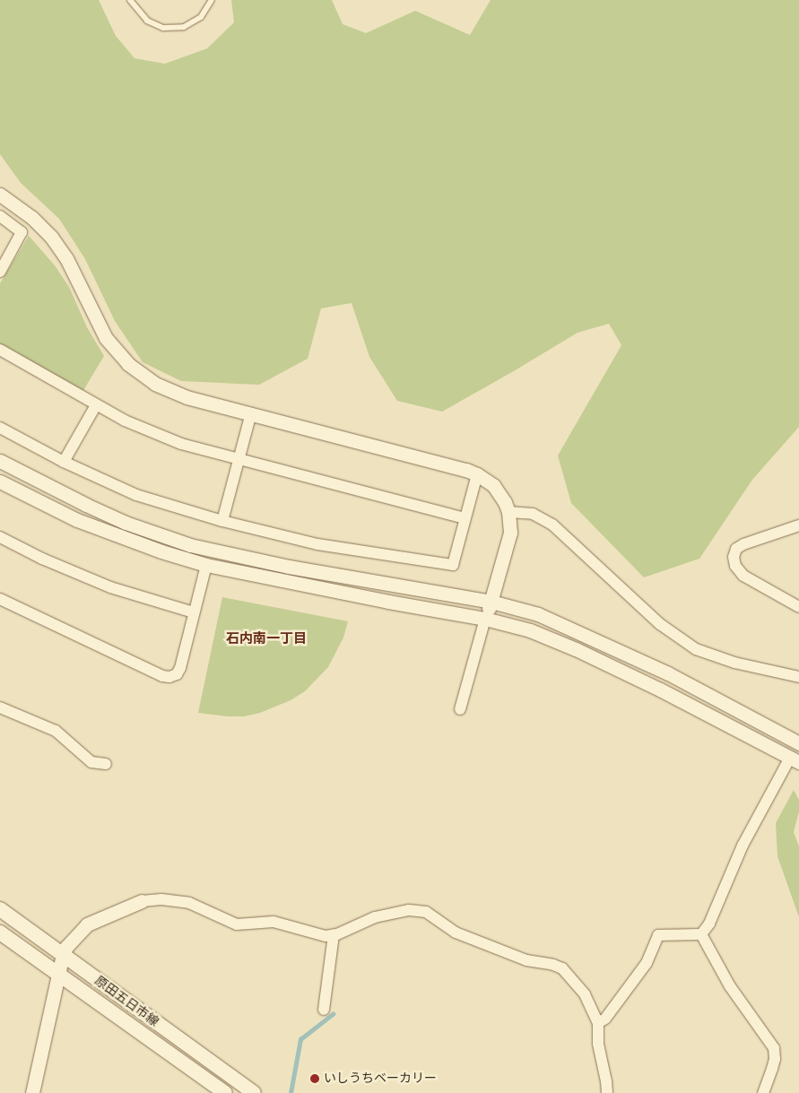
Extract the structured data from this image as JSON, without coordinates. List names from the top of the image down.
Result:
{
  "streets": {
    "main road": ["原田五日市線"]
  },
  "districts": ["石内南一丁目"],
  "places": ["いしうちベーカリー"]
}
